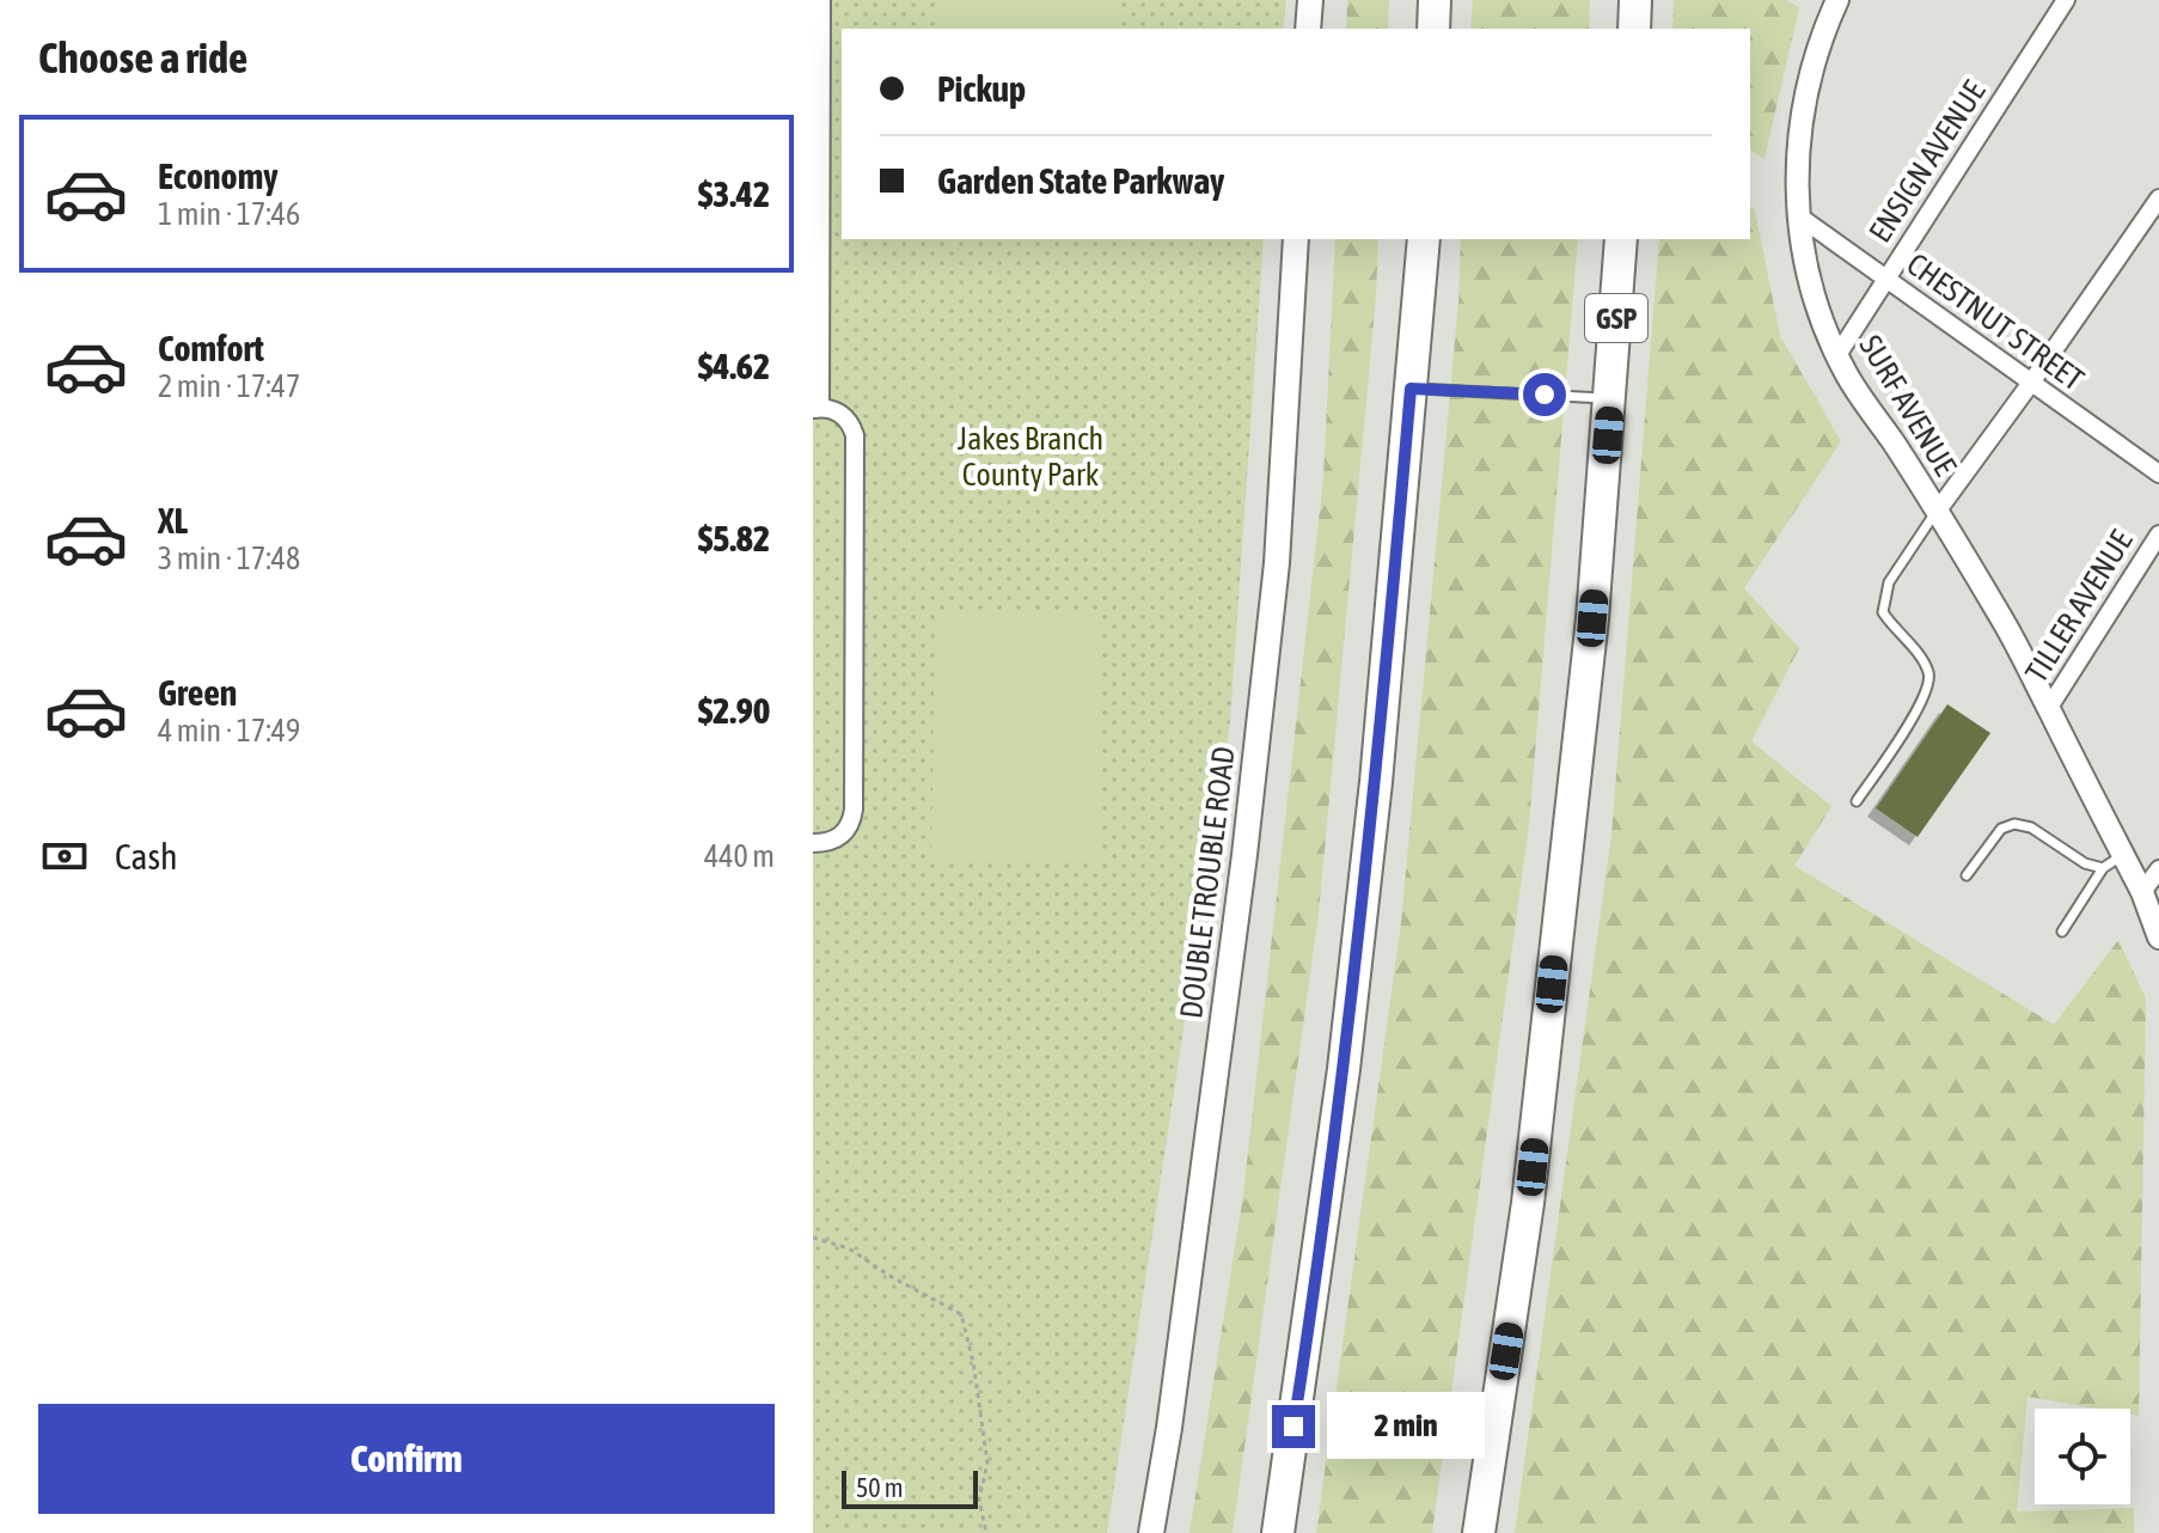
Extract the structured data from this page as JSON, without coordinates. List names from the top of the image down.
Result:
{
  "streets": {
    "highway": ["GSP"],
    "main road": ["DOUBLE TROUBLE ROAD"],
    "street": [
      "ENSIGN AVENUE",
      "CHESTNUT STREET",
      "SURF AVENUE",
      "TILLER AVENUE"
    ]
  },
  "crossings": [
    ["ENSIGN AVENUE", "CHESTNUT STREET"],
    ["ENSIGN AVENUE", "SURF AVENUE"],
    ["CHESTNUT STREET", "SURF AVENUE"],
    ["SURF AVENUE", "TILLER AVENUE"]
  ],
  "parks": ["Jakes Branch County Park"],
  "scale_bar": "50 m",
  "page": {
    "heading": "Choose a ride",
    "banner": ["Pickup", "Garden State Parkway"],
    "list": [
      {
        "name": "Economy",
        "note": "1 min · 17:46",
        "value": "$3.42"
      },
      {
        "name": "Comfort",
        "note": "2 min · 17:47",
        "value": "$4.62"
      },
      {
        "name": "XL",
        "note": "3 min · 17:48",
        "value": "$5.82"
      },
      {
        "name": "Green",
        "note": "4 min · 17:49",
        "value": "$2.90"
      }
    ],
    "pay": ["Cash", "440 m"],
    "buttons": "Confirm",
    "bubble": "2 min",
    "scale": "50 m"
  }
}
